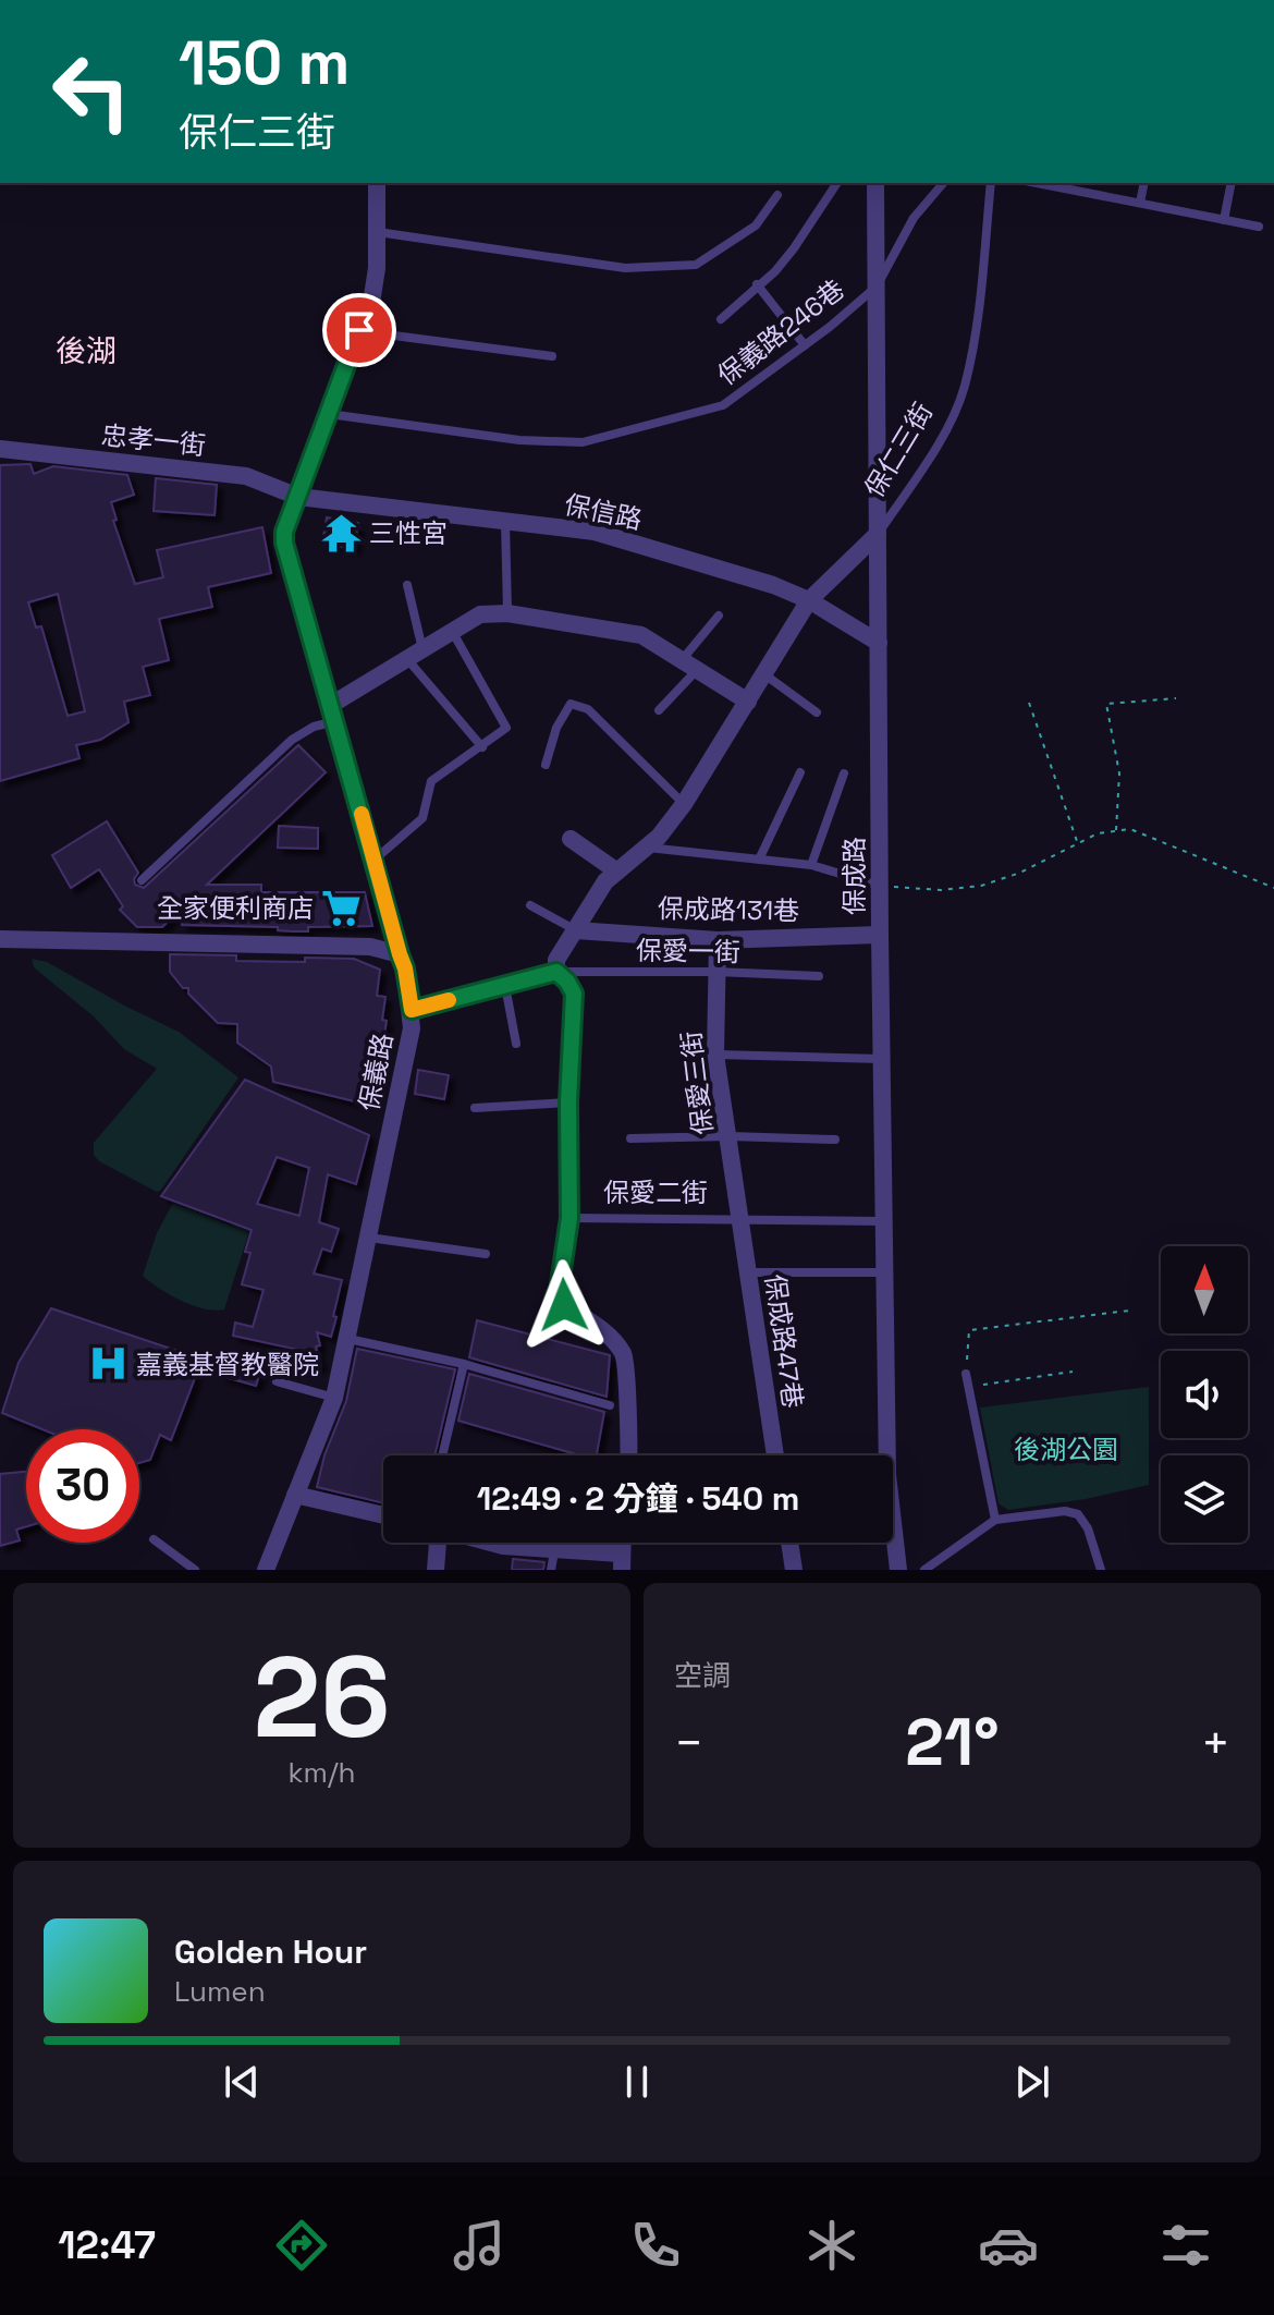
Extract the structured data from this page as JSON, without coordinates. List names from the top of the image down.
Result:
{
  "streets": {
    "street": [
      "忠孝一街",
      "保仁三街",
      "保信路",
      "保成路",
      "保成路131巷",
      "保義路",
      "保愛三街",
      "保愛二街",
      "保成路47巷"
    ],
    "lane": ["保義路246巷", "保愛一街"]
  },
  "crossings": [
    ["保義路246巷", "保成路"],
    ["保義路246巷", "保義路"],
    ["忠孝一街", "保信路"],
    ["忠孝一街", "保義路"],
    ["保仁三街", "保信路"],
    ["保仁三街", "保成路"],
    ["保仁三街", "保成路131巷"],
    ["保信路", "保成路"],
    ["保信路", "保義路"],
    ["保成路", "保成路131巷"],
    ["保成路", "保愛二街"],
    ["保成路131巷", "保愛三街"],
    ["保愛一街", "保愛三街"],
    ["保愛一街", "保愛二街"],
    ["保愛三街", "保愛二街"],
    ["保愛三街", "保成路47巷"],
    ["保愛二街", "保成路47巷"]
  ],
  "districts": ["後湖"],
  "parks": ["後湖公園"],
  "places": {
    "temple": ["三性宮"],
    "supermarket": ["全家便利商店"],
    "hospital": ["嘉義基督教醫院"]
  },
  "north": "top",
  "page": {
    "turn": ["150 m", "保仁三街"],
    "limit": "30",
    "trip": "12:49 · 2 分鐘 · 540 m",
    "tile": [
      ["26", "km/h"],
      "空調"
    ],
    "heat": ["−", "21°", "+"],
    "song": ["Golden Hour", "Lumen"],
    "tabs": "12:47"
  }
}
